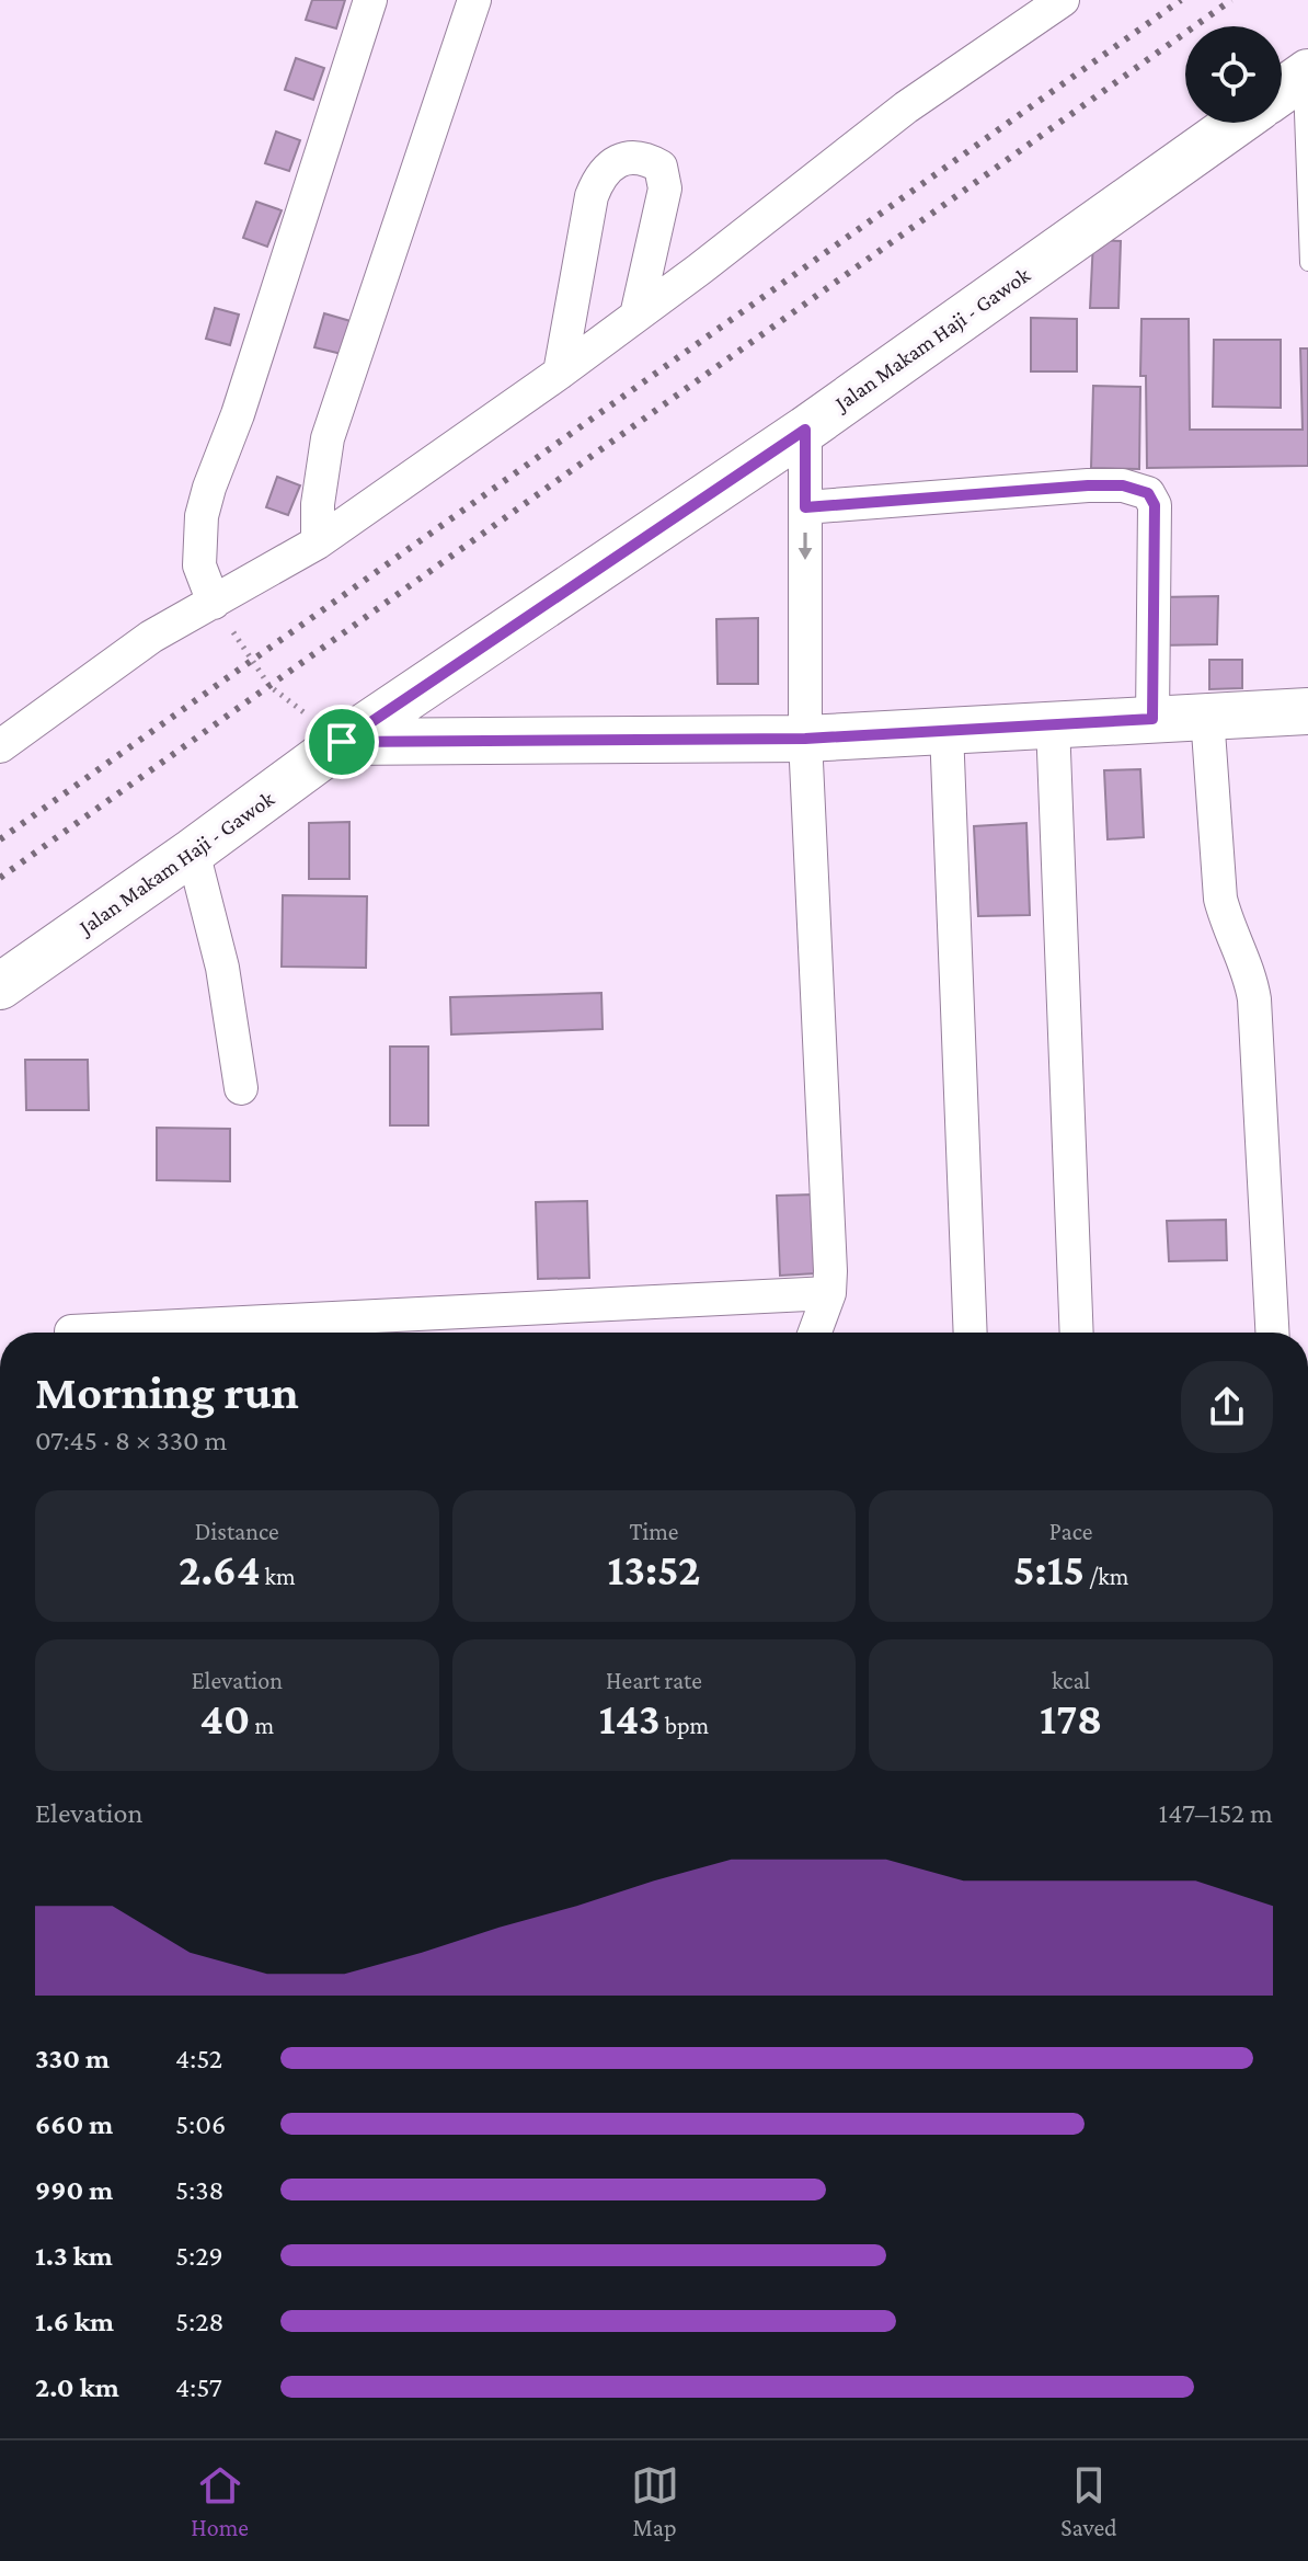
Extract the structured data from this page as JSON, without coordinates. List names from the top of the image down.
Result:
{
  "streets": {
    "street": ["Jalan Makam Haji - Gawok"]
  },
  "page": {
    "heading": ["Morning run", "07:45 · 8 × 330 m"],
    "stats": [
      ["Distance", "2.64 km"],
      ["Time", "13:52"],
      ["Pace", "5:15 /km"],
      ["Elevation", "40 m"],
      ["Heart rate", "143 bpm"],
      ["kcal", "178"]
    ],
    "chart": ["Elevation", "147–152 m"],
    "list": [
      {
        "name": "330 m",
        "note": "4:52"
      },
      {
        "name": "660 m",
        "note": "5:06"
      },
      {
        "name": "990 m",
        "note": "5:38"
      },
      {
        "name": "1.3 km",
        "note": "5:29"
      },
      {
        "name": "1.6 km",
        "note": "5:28"
      },
      {
        "name": "2.0 km",
        "note": "4:57"
      }
    ],
    "tabs": ["Home", "Map", "Saved"]
  }
}
